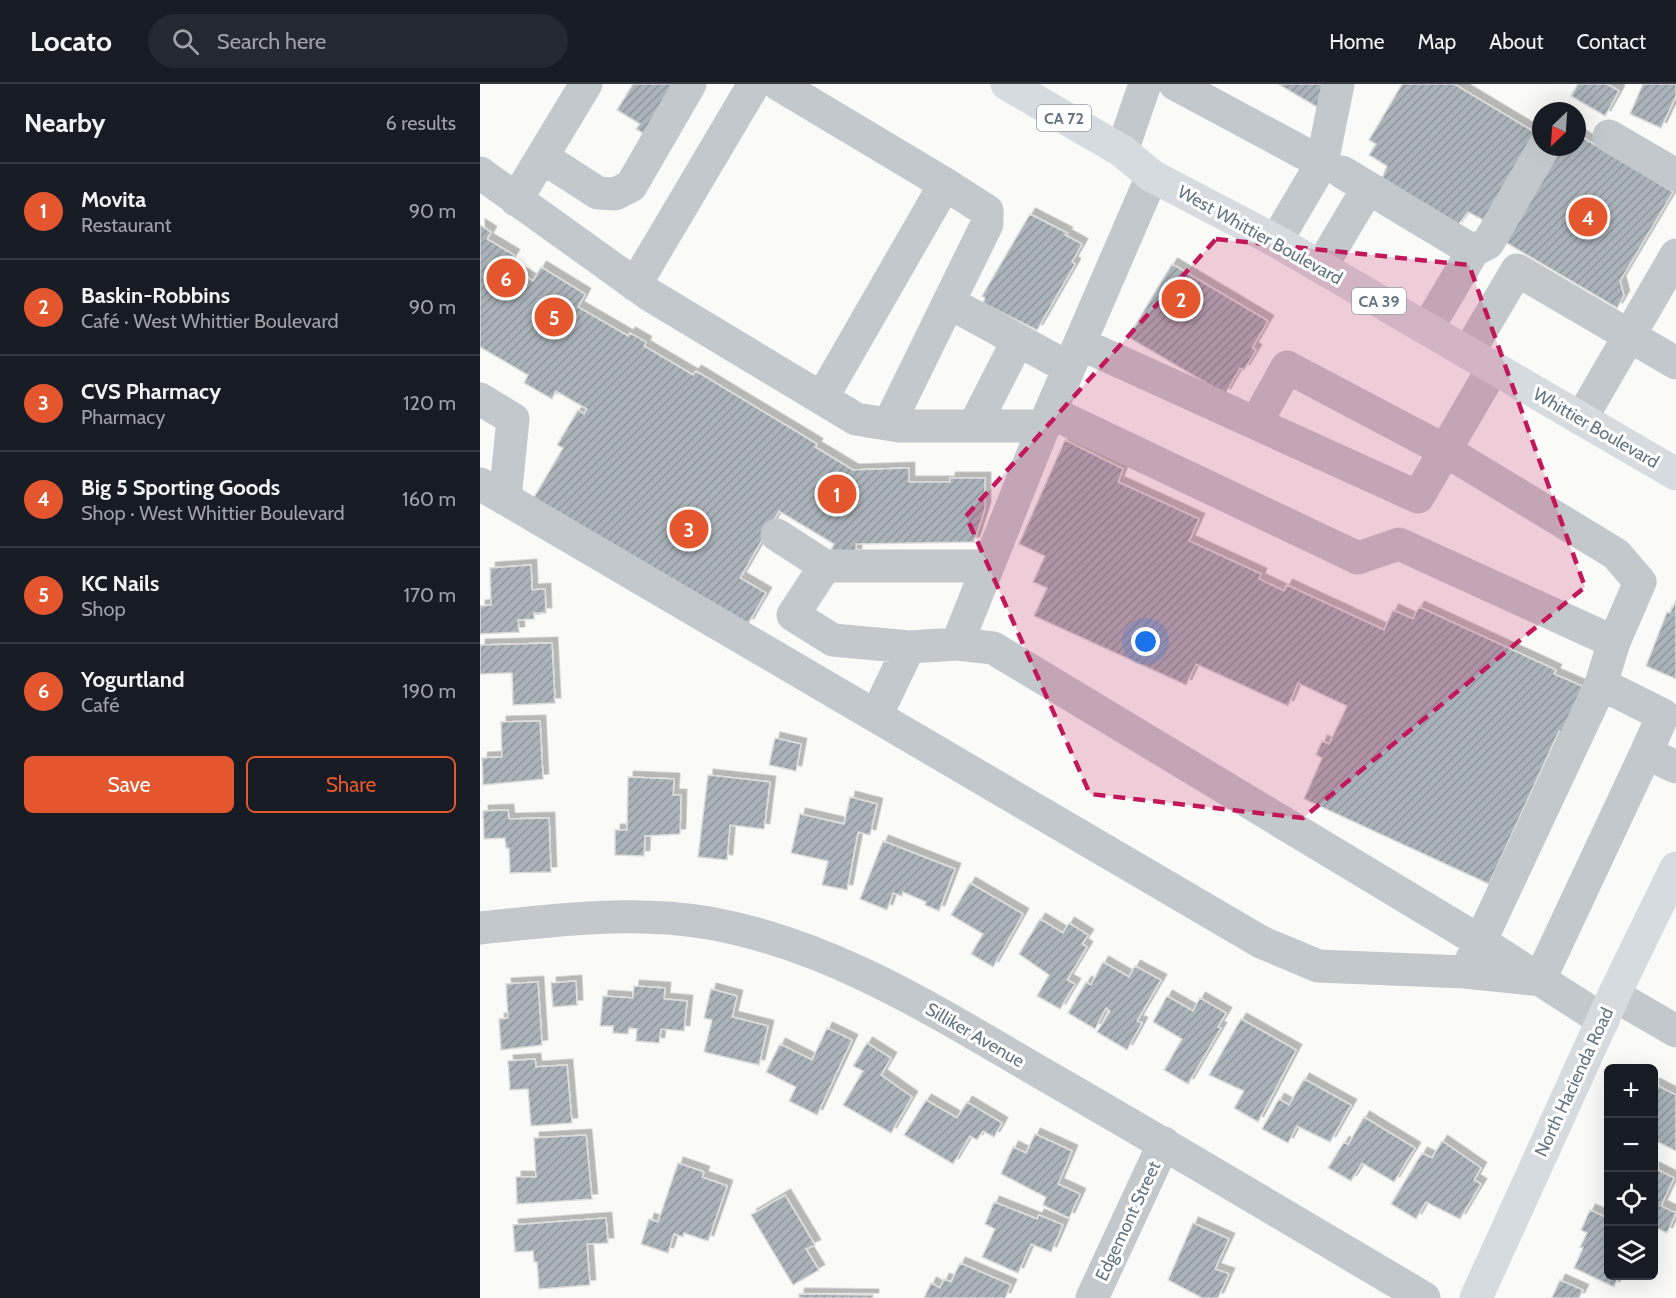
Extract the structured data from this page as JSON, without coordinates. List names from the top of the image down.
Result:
{
  "streets": {
    "main road": [
      "CA 72",
      "West Whittier Boulevard",
      "CA 39",
      "Whittier Boulevard",
      "North Hacienda Road"
    ],
    "street": ["Silliker Avenue", "Edgemont Street"]
  },
  "crossings": [
    ["West Whittier Boulevard", "Whittier Boulevard"],
    ["Silliker Avenue", "Edgemont Street"]
  ],
  "north": "bottom left",
  "page": {
    "header": "Locato",
    "search": "Search here",
    "nav": [
      "Home",
      "Map",
      "About",
      "Contact"
    ],
    "heading": ["Nearby", "6 results"],
    "list": [
      {
        "mark": "1",
        "name": "Movita",
        "note": "Restaurant",
        "value": "90 m"
      },
      {
        "mark": "2",
        "name": "Baskin-Robbins",
        "note": "Café · West Whittier Boulevard",
        "value": "90 m"
      },
      {
        "mark": "3",
        "name": "CVS Pharmacy",
        "note": "Pharmacy",
        "value": "120 m"
      },
      {
        "mark": "4",
        "name": "Big 5 Sporting Goods",
        "note": "Shop · West Whittier Boulevard",
        "value": "160 m"
      },
      {
        "mark": "5",
        "name": "KC Nails",
        "note": "Shop",
        "value": "170 m"
      },
      {
        "mark": "6",
        "name": "Yogurtland",
        "note": "Café",
        "value": "190 m"
      }
    ],
    "pins": [
      "4",
      "6",
      "2",
      "5",
      "1",
      "3"
    ],
    "buttons": ["Save", "Share"],
    "map_buttons": ["+", "−"]
  }
}
